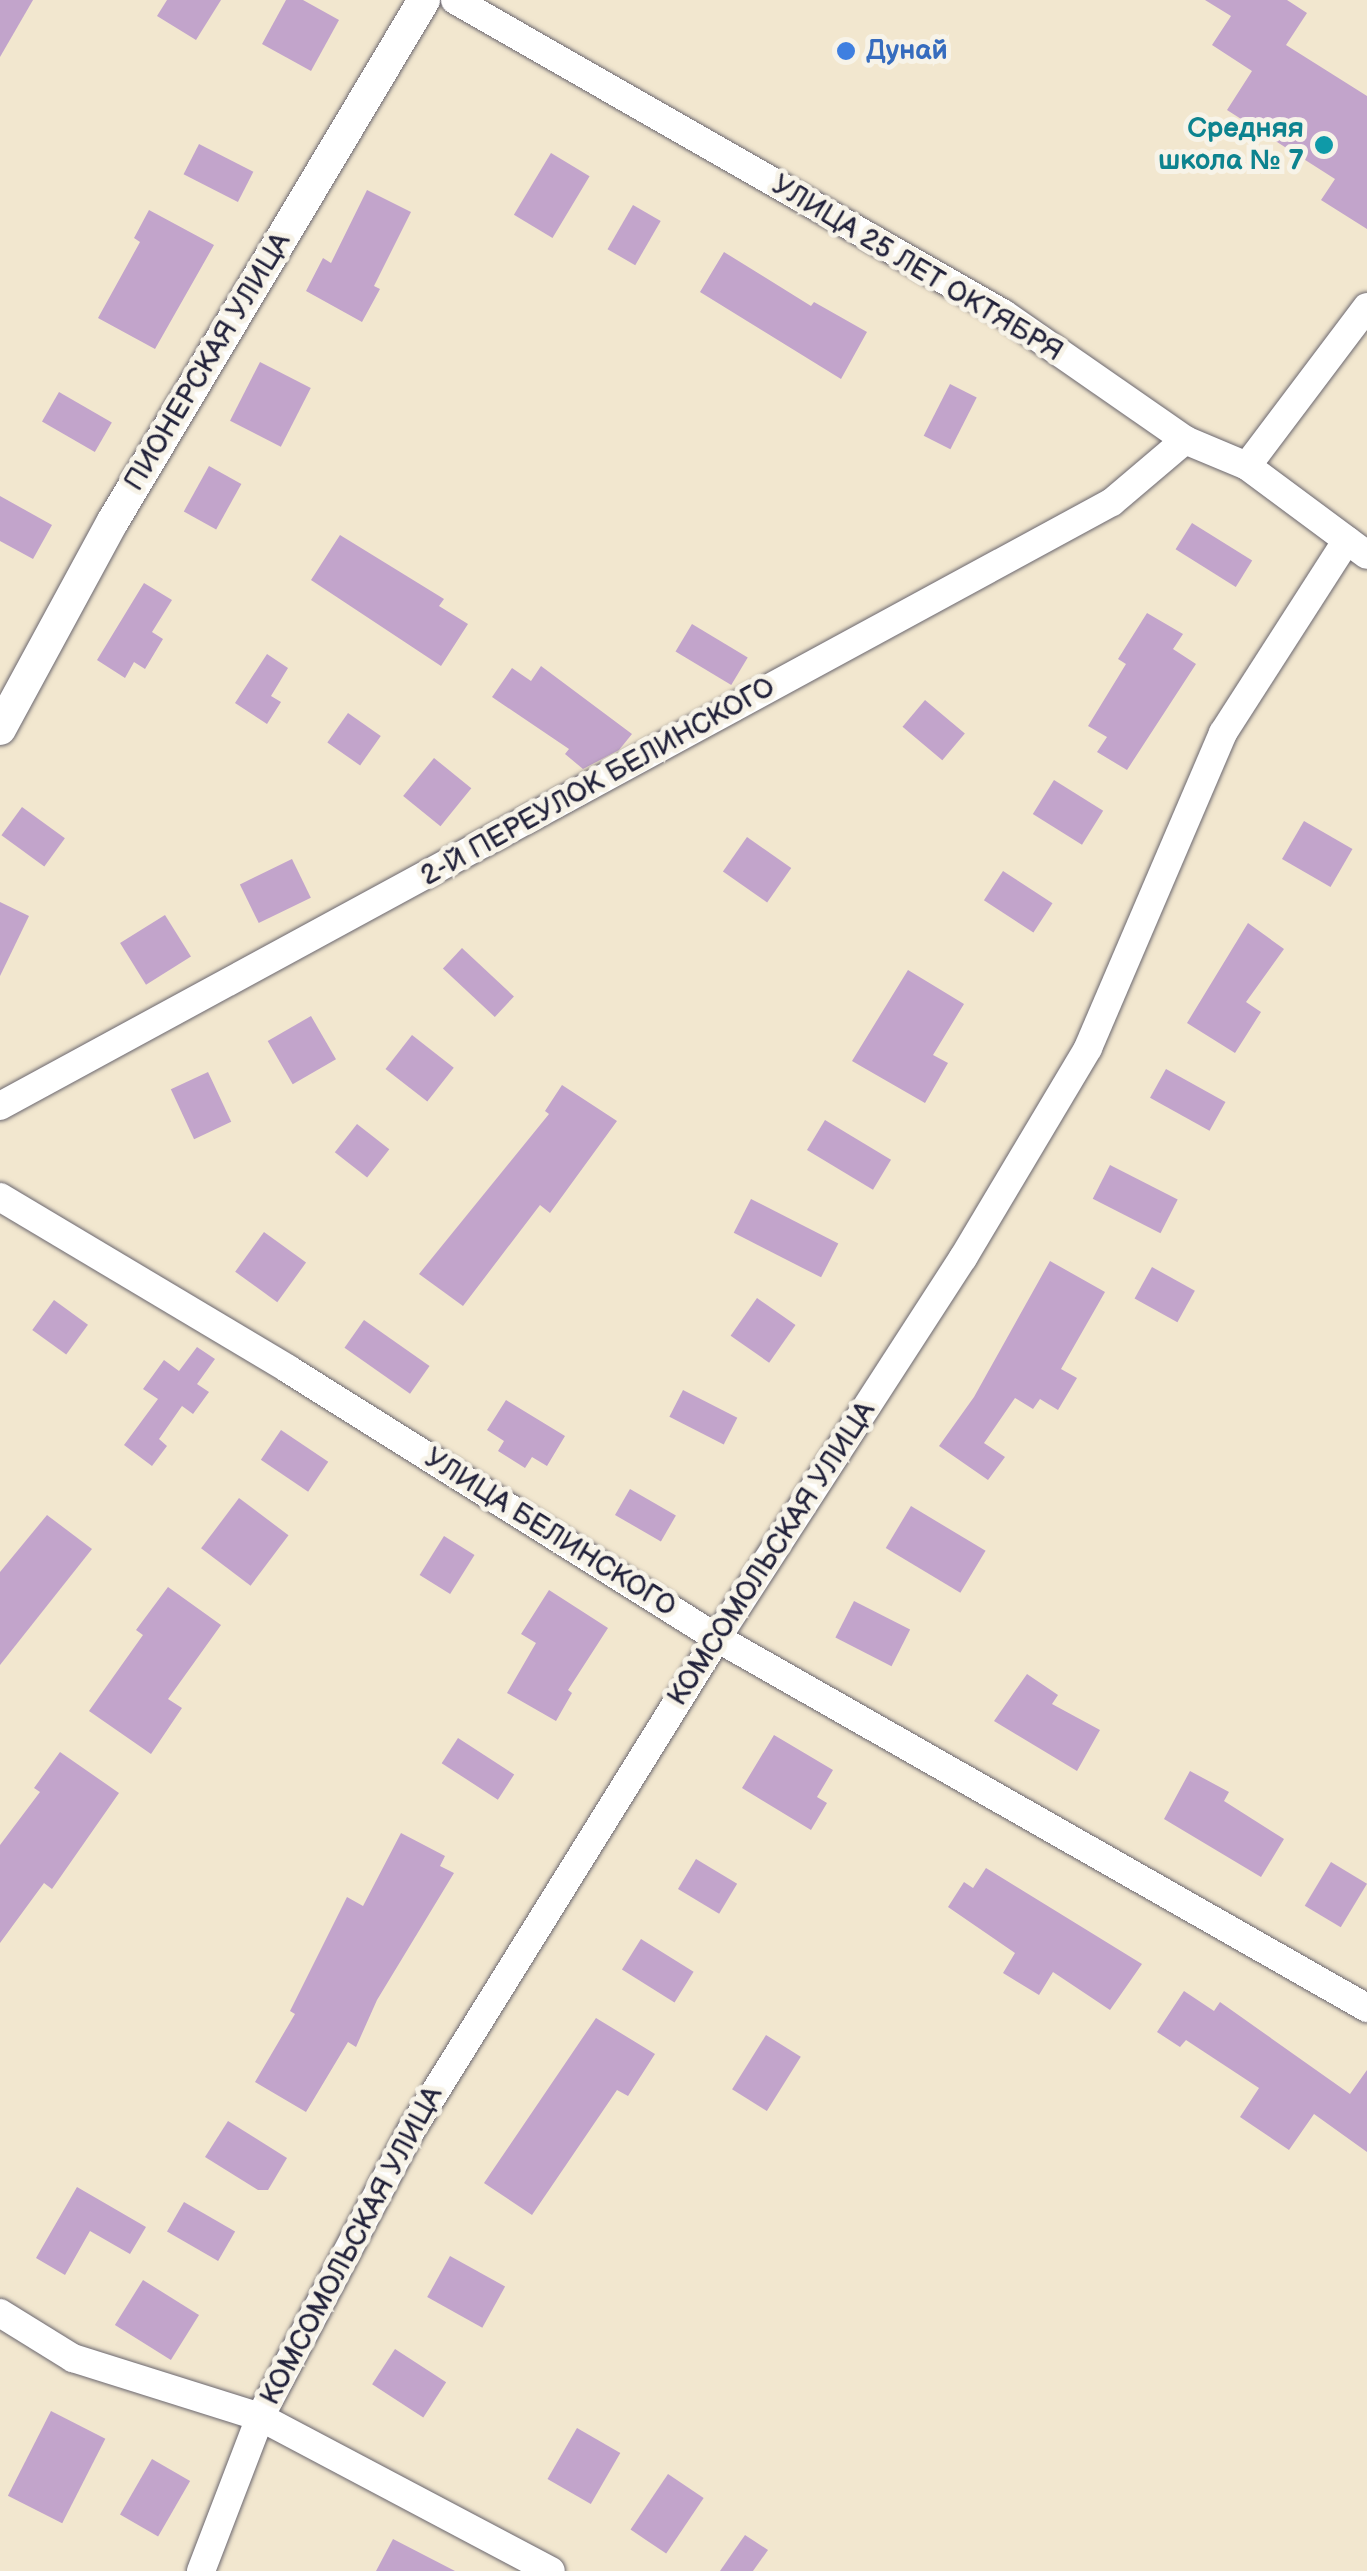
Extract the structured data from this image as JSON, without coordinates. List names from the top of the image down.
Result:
{
  "streets": {
    "street": [
      "УЛИЦА 25 ЛЕТ ОКТЯБРЯ",
      "ПИОНЕРСКАЯ УЛИЦА",
      "2-Й ПЕРЕУЛОК БЕЛИНСКОГО",
      "УЛИЦА БЕЛИНСКОГО",
      "КОМСОМОЛЬСКАЯ УЛИЦА"
    ]
  },
  "crossings": [
    ["УЛИЦА 25 ЛЕТ ОКТЯБРЯ", "2-Й ПЕРЕУЛОК БЕЛИНСКОГО"],
    ["УЛИЦА 25 ЛЕТ ОКТЯБРЯ", "КОМСОМОЛЬСКАЯ УЛИЦА"],
    ["УЛИЦА БЕЛИНСКОГО", "КОМСОМОЛЬСКАЯ УЛИЦА"]
  ],
  "places": ["Дунай", "Средняя школа № 7"]
}
